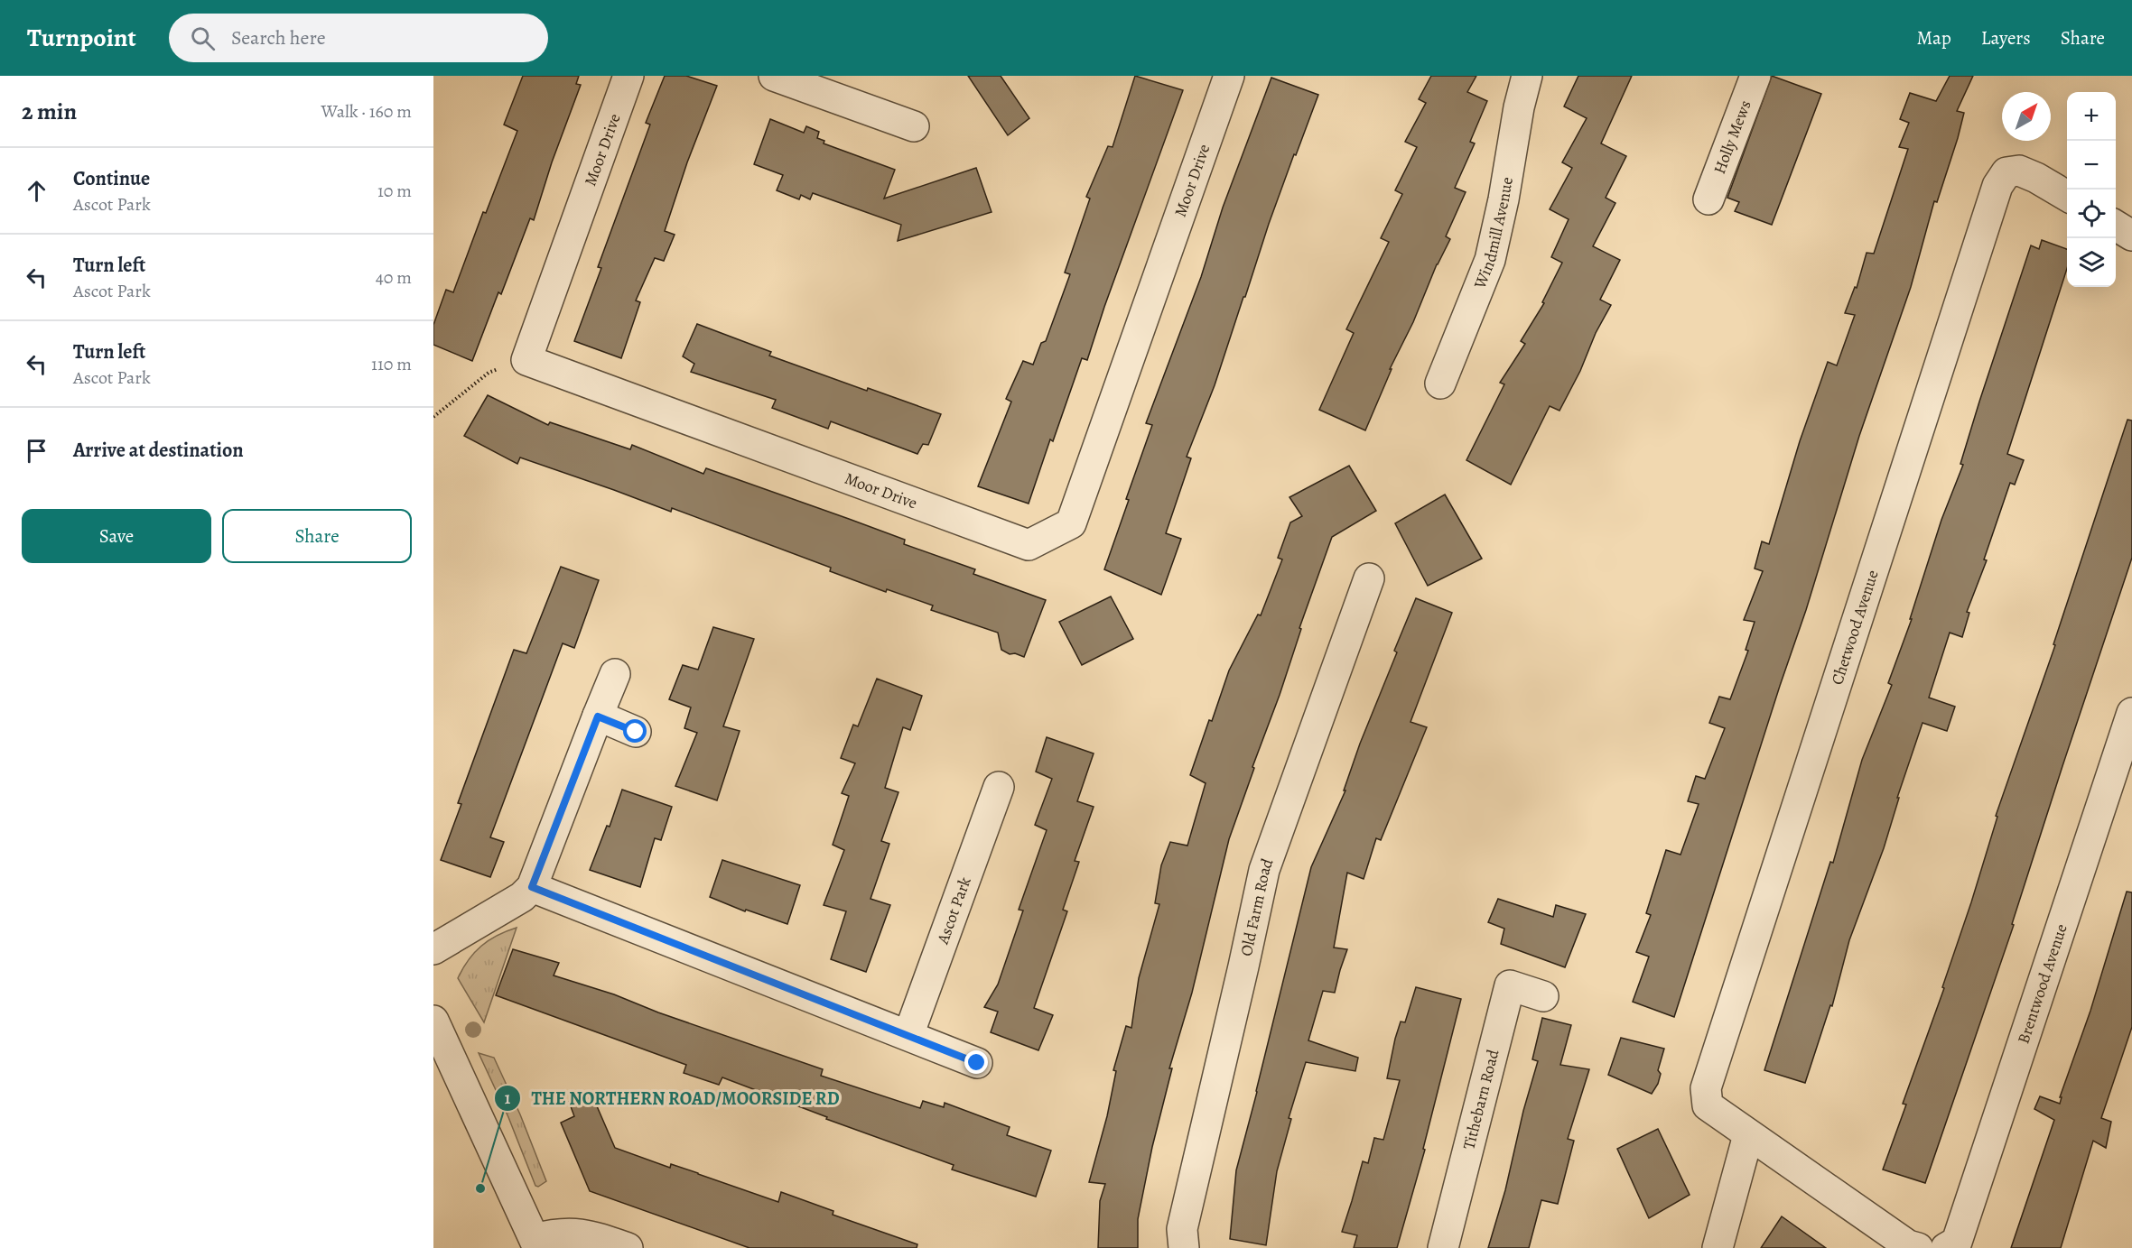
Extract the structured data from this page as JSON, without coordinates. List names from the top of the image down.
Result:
{
  "streets": {
    "street": [
      "Holly Mews",
      "Moor Drive",
      "Windmill Avenue",
      "Chetwood Avenue",
      "Old Farm Road",
      "Ascot Park",
      "Brentwood Avenue",
      "Tithebarn Road"
    ]
  },
  "places": ["THE NORTHERN ROAD/MOORSIDE RD"],
  "north": "top right",
  "page": {
    "header": "Turnpoint",
    "search": "Search here",
    "nav": ["Map", "Layers", "Share"],
    "heading": ["2 min", "Walk · 160 m"],
    "map_buttons": ["+", "−"],
    "list": [
      ["Continue", "Ascot Park", "10 m"],
      ["Turn left", "Ascot Park", "40 m"],
      ["Turn left", "Ascot Park", "110 m"],
      "Arrive at destination"
    ],
    "buttons": ["Save", "Share"]
  }
}
